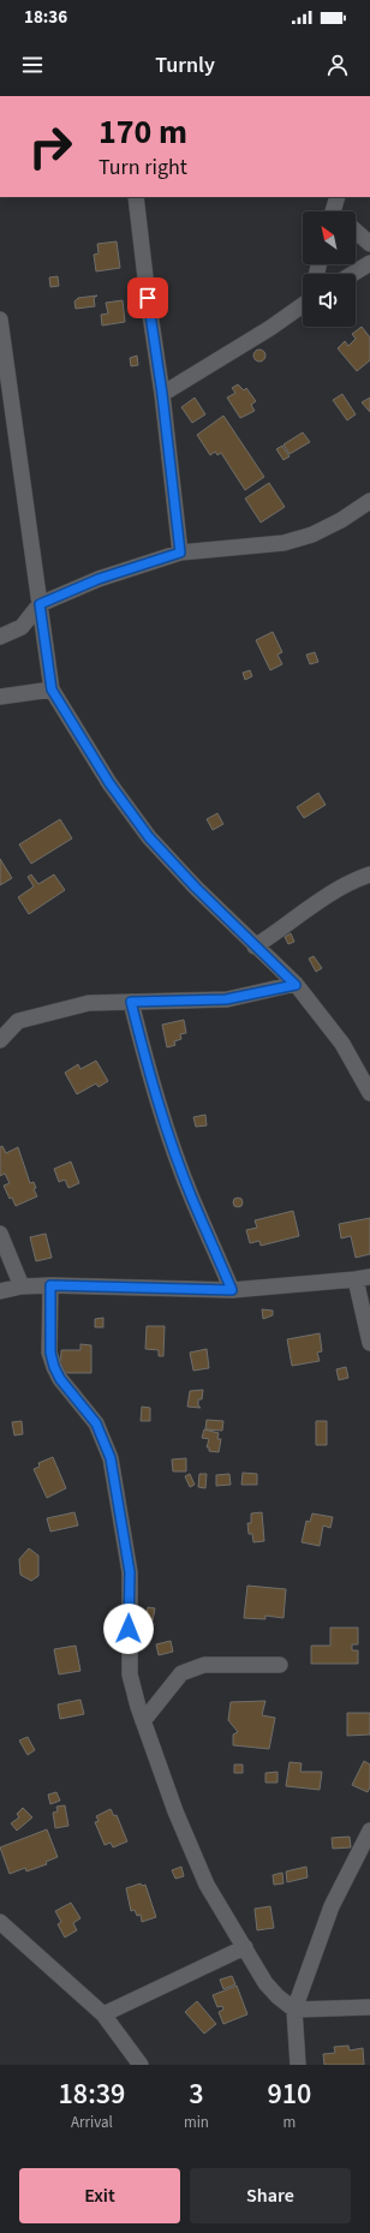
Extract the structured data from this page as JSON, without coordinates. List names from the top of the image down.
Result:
{
  "north": "top left",
  "page": {
    "status": "18:36",
    "header": "Turnly",
    "turn": ["170 m", "Turn right"],
    "eta": [
      "18:39",
      "Arrival",
      "3",
      "min",
      "910",
      "m"
    ],
    "buttons": ["Exit", "Share"]
  }
}
